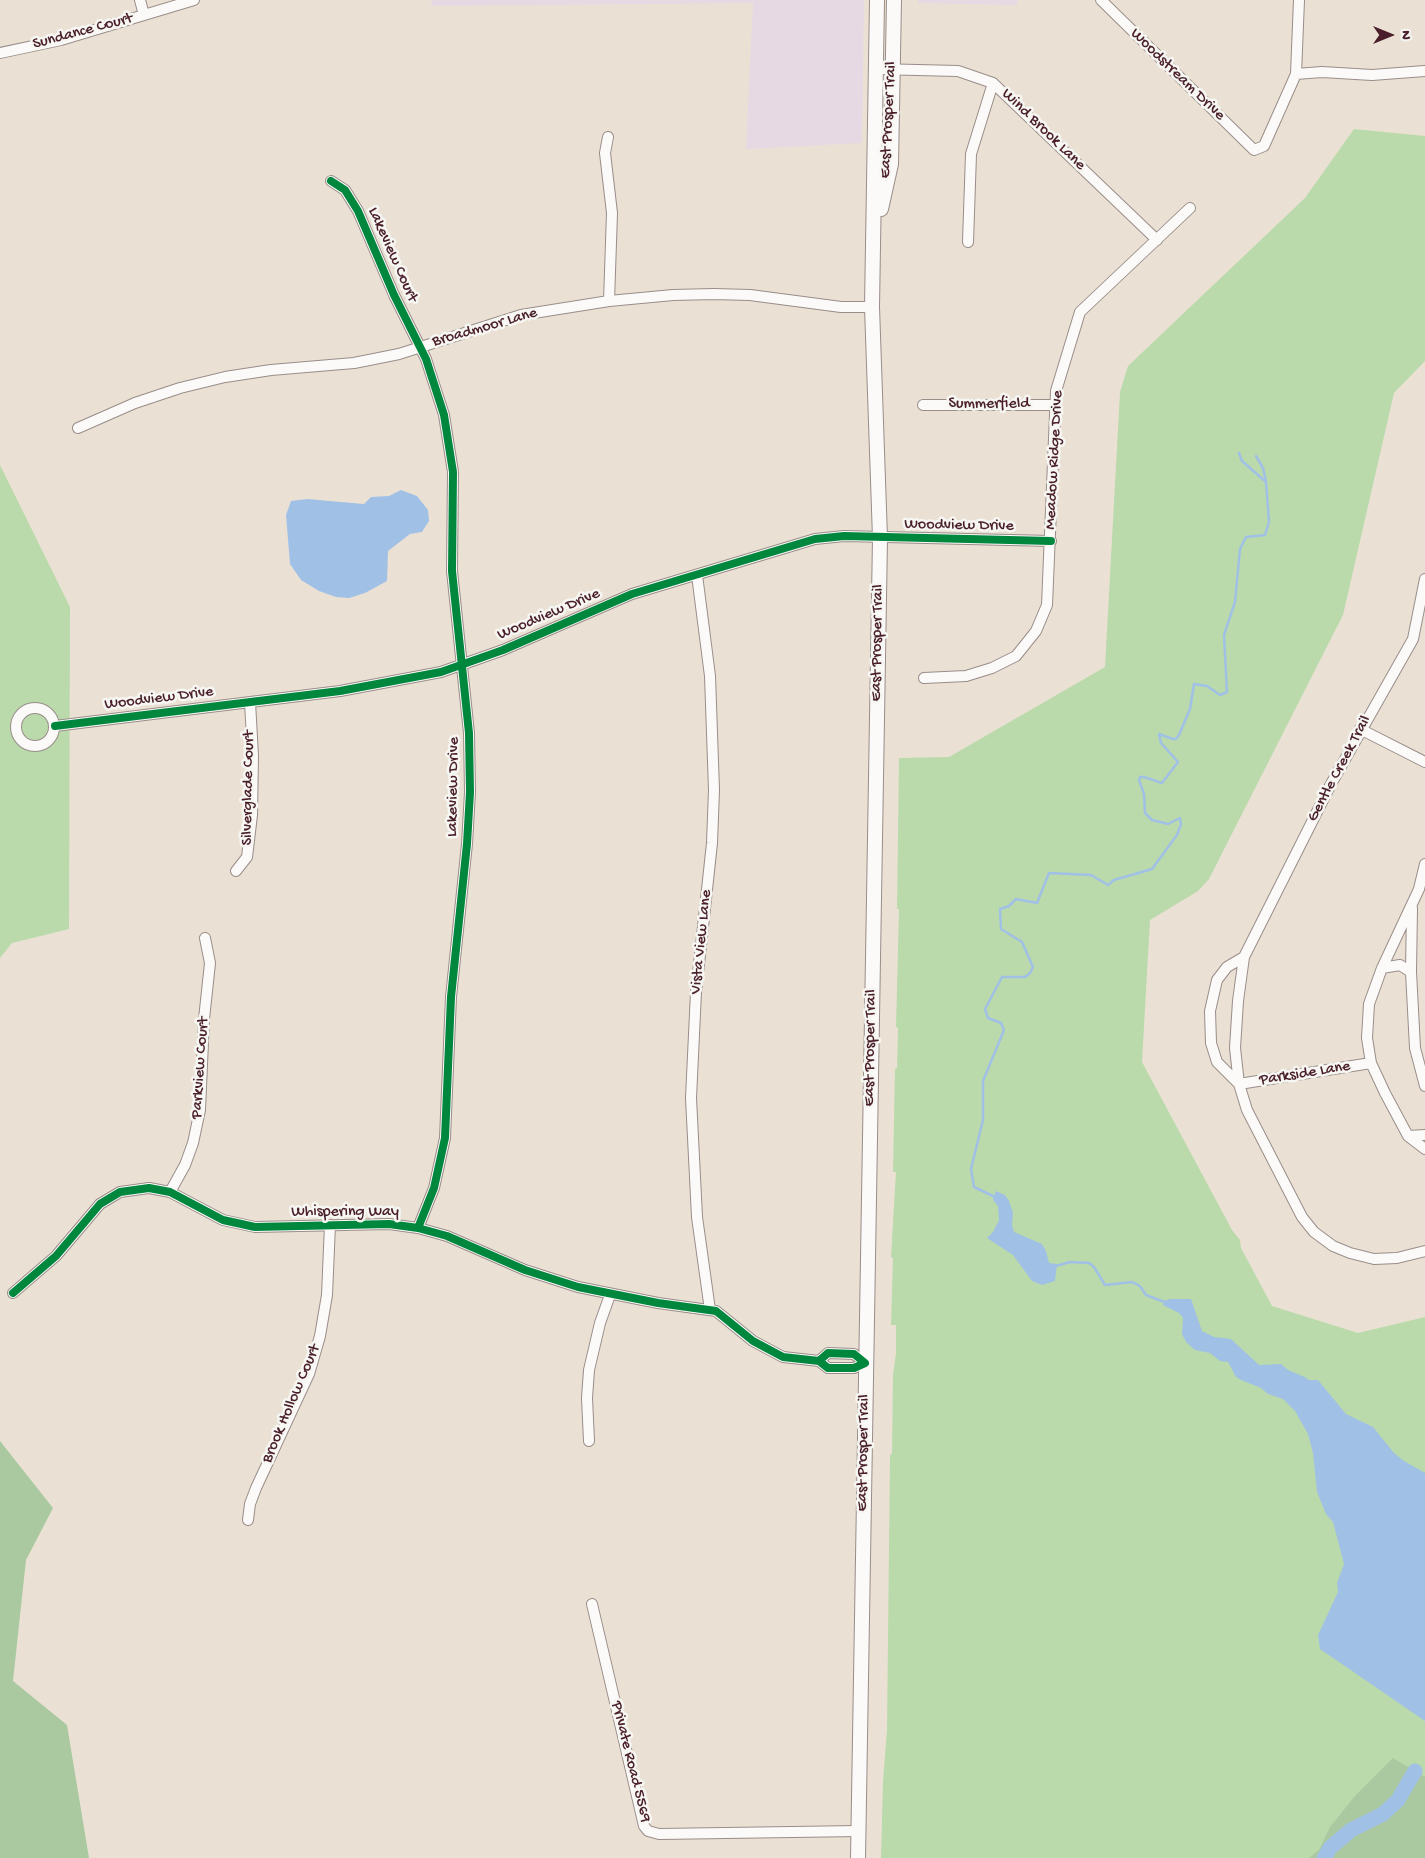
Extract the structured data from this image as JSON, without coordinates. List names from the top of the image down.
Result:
{
  "streets": {
    "main road": ["East Prosper Trail"],
    "street": [
      "Sundance Court",
      "Woodstream Drive",
      "Wind Brook Lane",
      "Lakeview Court",
      "Broadmoor Lane",
      "Summerfield",
      "Meadow Ridge Drive",
      "Woodview Drive",
      "Gentle Creek Trail",
      "Lakeview Drive",
      "Silverglade Court",
      "Vista View Lane",
      "Parkview Court",
      "Parkside Lane",
      "Whispering Way",
      "Brook Hollow Court",
      "Private Road 5569"
    ]
  },
  "crossings": [
    ["East Prosper Trail", "Wind Brook Lane"],
    ["East Prosper Trail", "Broadmoor Lane"],
    ["East Prosper Trail", "Woodview Drive"],
    ["East Prosper Trail", "Whispering Way"],
    ["East Prosper Trail", "Private Road 5569"],
    ["Wind Brook Lane", "Meadow Ridge Drive"],
    ["Lakeview Court", "Broadmoor Lane"],
    ["Lakeview Court", "Lakeview Drive"],
    ["Broadmoor Lane", "Lakeview Drive"],
    ["Summerfield", "Meadow Ridge Drive"],
    ["Meadow Ridge Drive", "Woodview Drive"],
    ["Woodview Drive", "Lakeview Drive"],
    ["Woodview Drive", "Silverglade Court"],
    ["Woodview Drive", "Vista View Lane"],
    ["Gentle Creek Trail", "Parkside Lane"],
    ["Lakeview Drive", "Whispering Way"],
    ["Vista View Lane", "Whispering Way"],
    ["Parkview Court", "Whispering Way"],
    ["Whispering Way", "Brook Hollow Court"]
  ],
  "north": "right"
}
